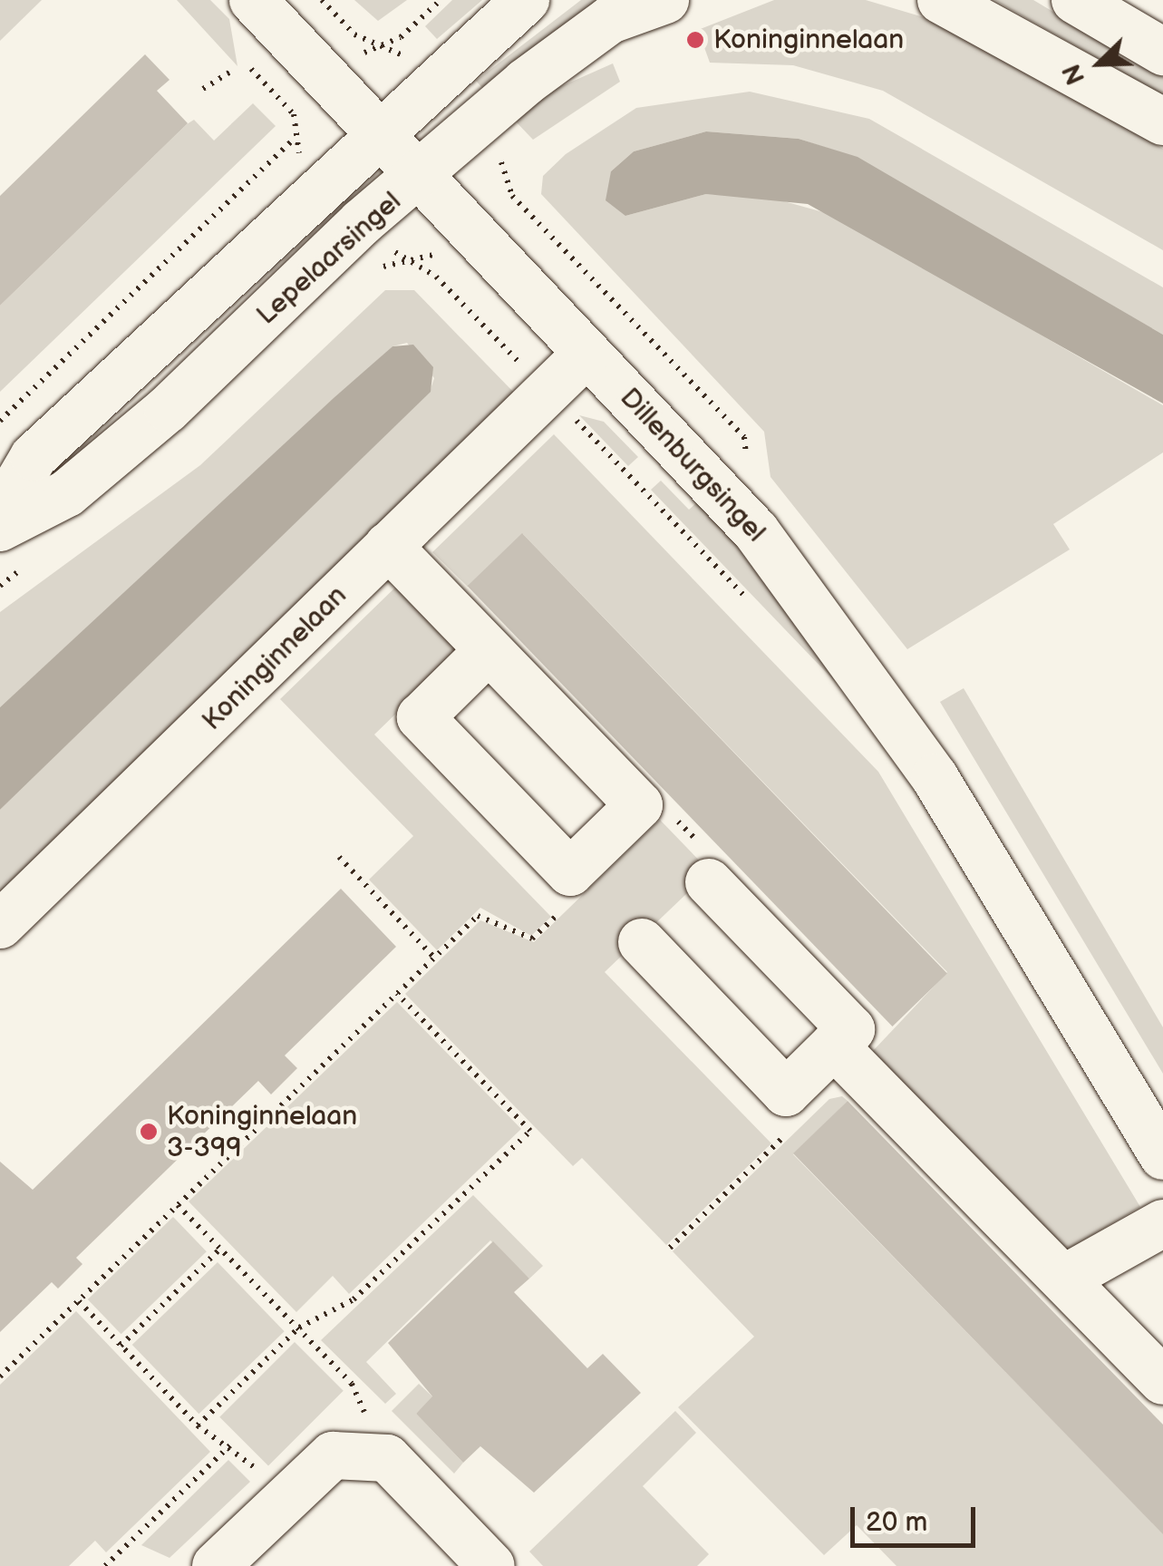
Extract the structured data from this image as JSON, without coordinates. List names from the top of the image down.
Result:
{
  "streets": {
    "street": ["Lepelaarsingel", "Dillenburgsingel", "Koninginnelaan"]
  },
  "crossings": [
    ["Lepelaarsingel", "Dillenburgsingel"],
    ["Dillenburgsingel", "Koninginnelaan"]
  ],
  "places": ["Koninginnelaan", "Koninginnelaan 3-399"],
  "scale_bar": "20 m",
  "north": "bottom left"
}
